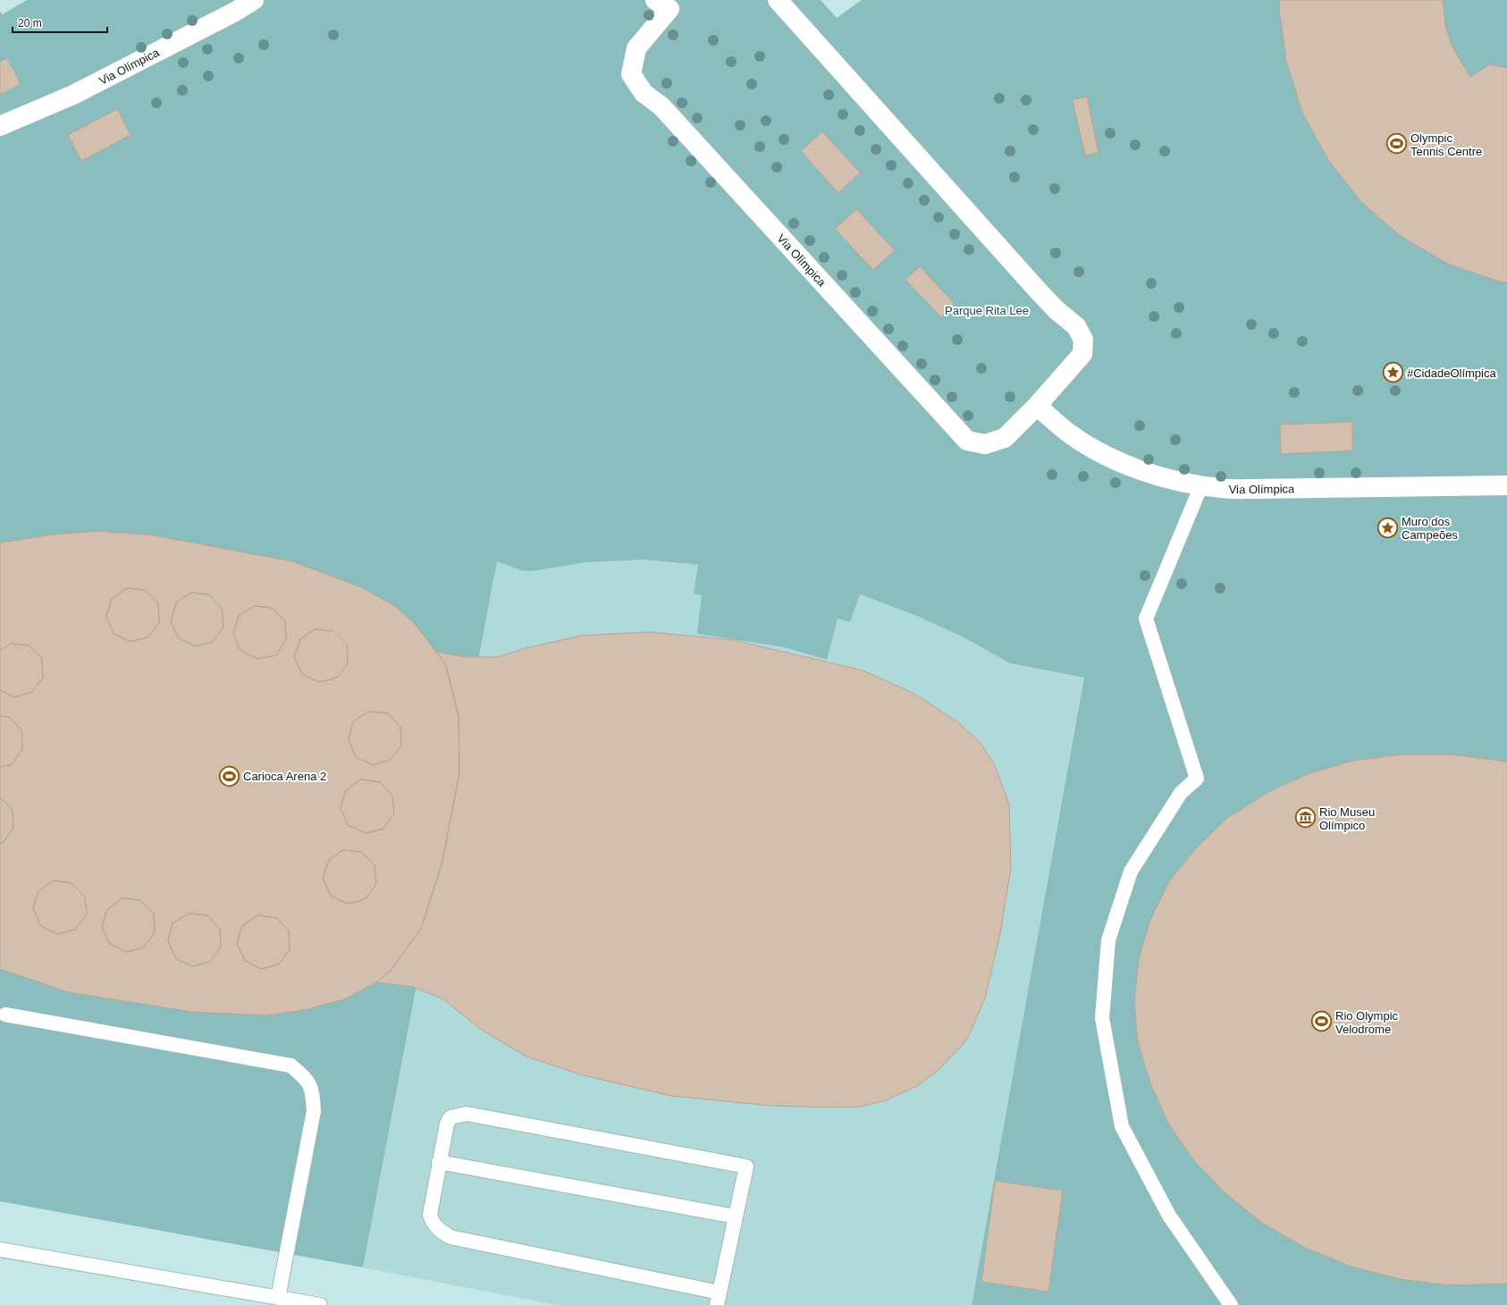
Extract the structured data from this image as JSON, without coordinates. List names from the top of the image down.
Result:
{
  "streets": {
    "street": ["Via Olímpica"]
  },
  "parks": ["Parque Rita Lee"],
  "places": {
    "sports": ["Olympic Tennis Centre", "Carioca Arena 2", "Rio Olympic Velodrome"],
    "place": ["#CidadeOlímpica", "Muro dos Campeões"],
    "museum": ["Rio Museu Olímpico"]
  },
  "scale_bar": "20 m"
}
